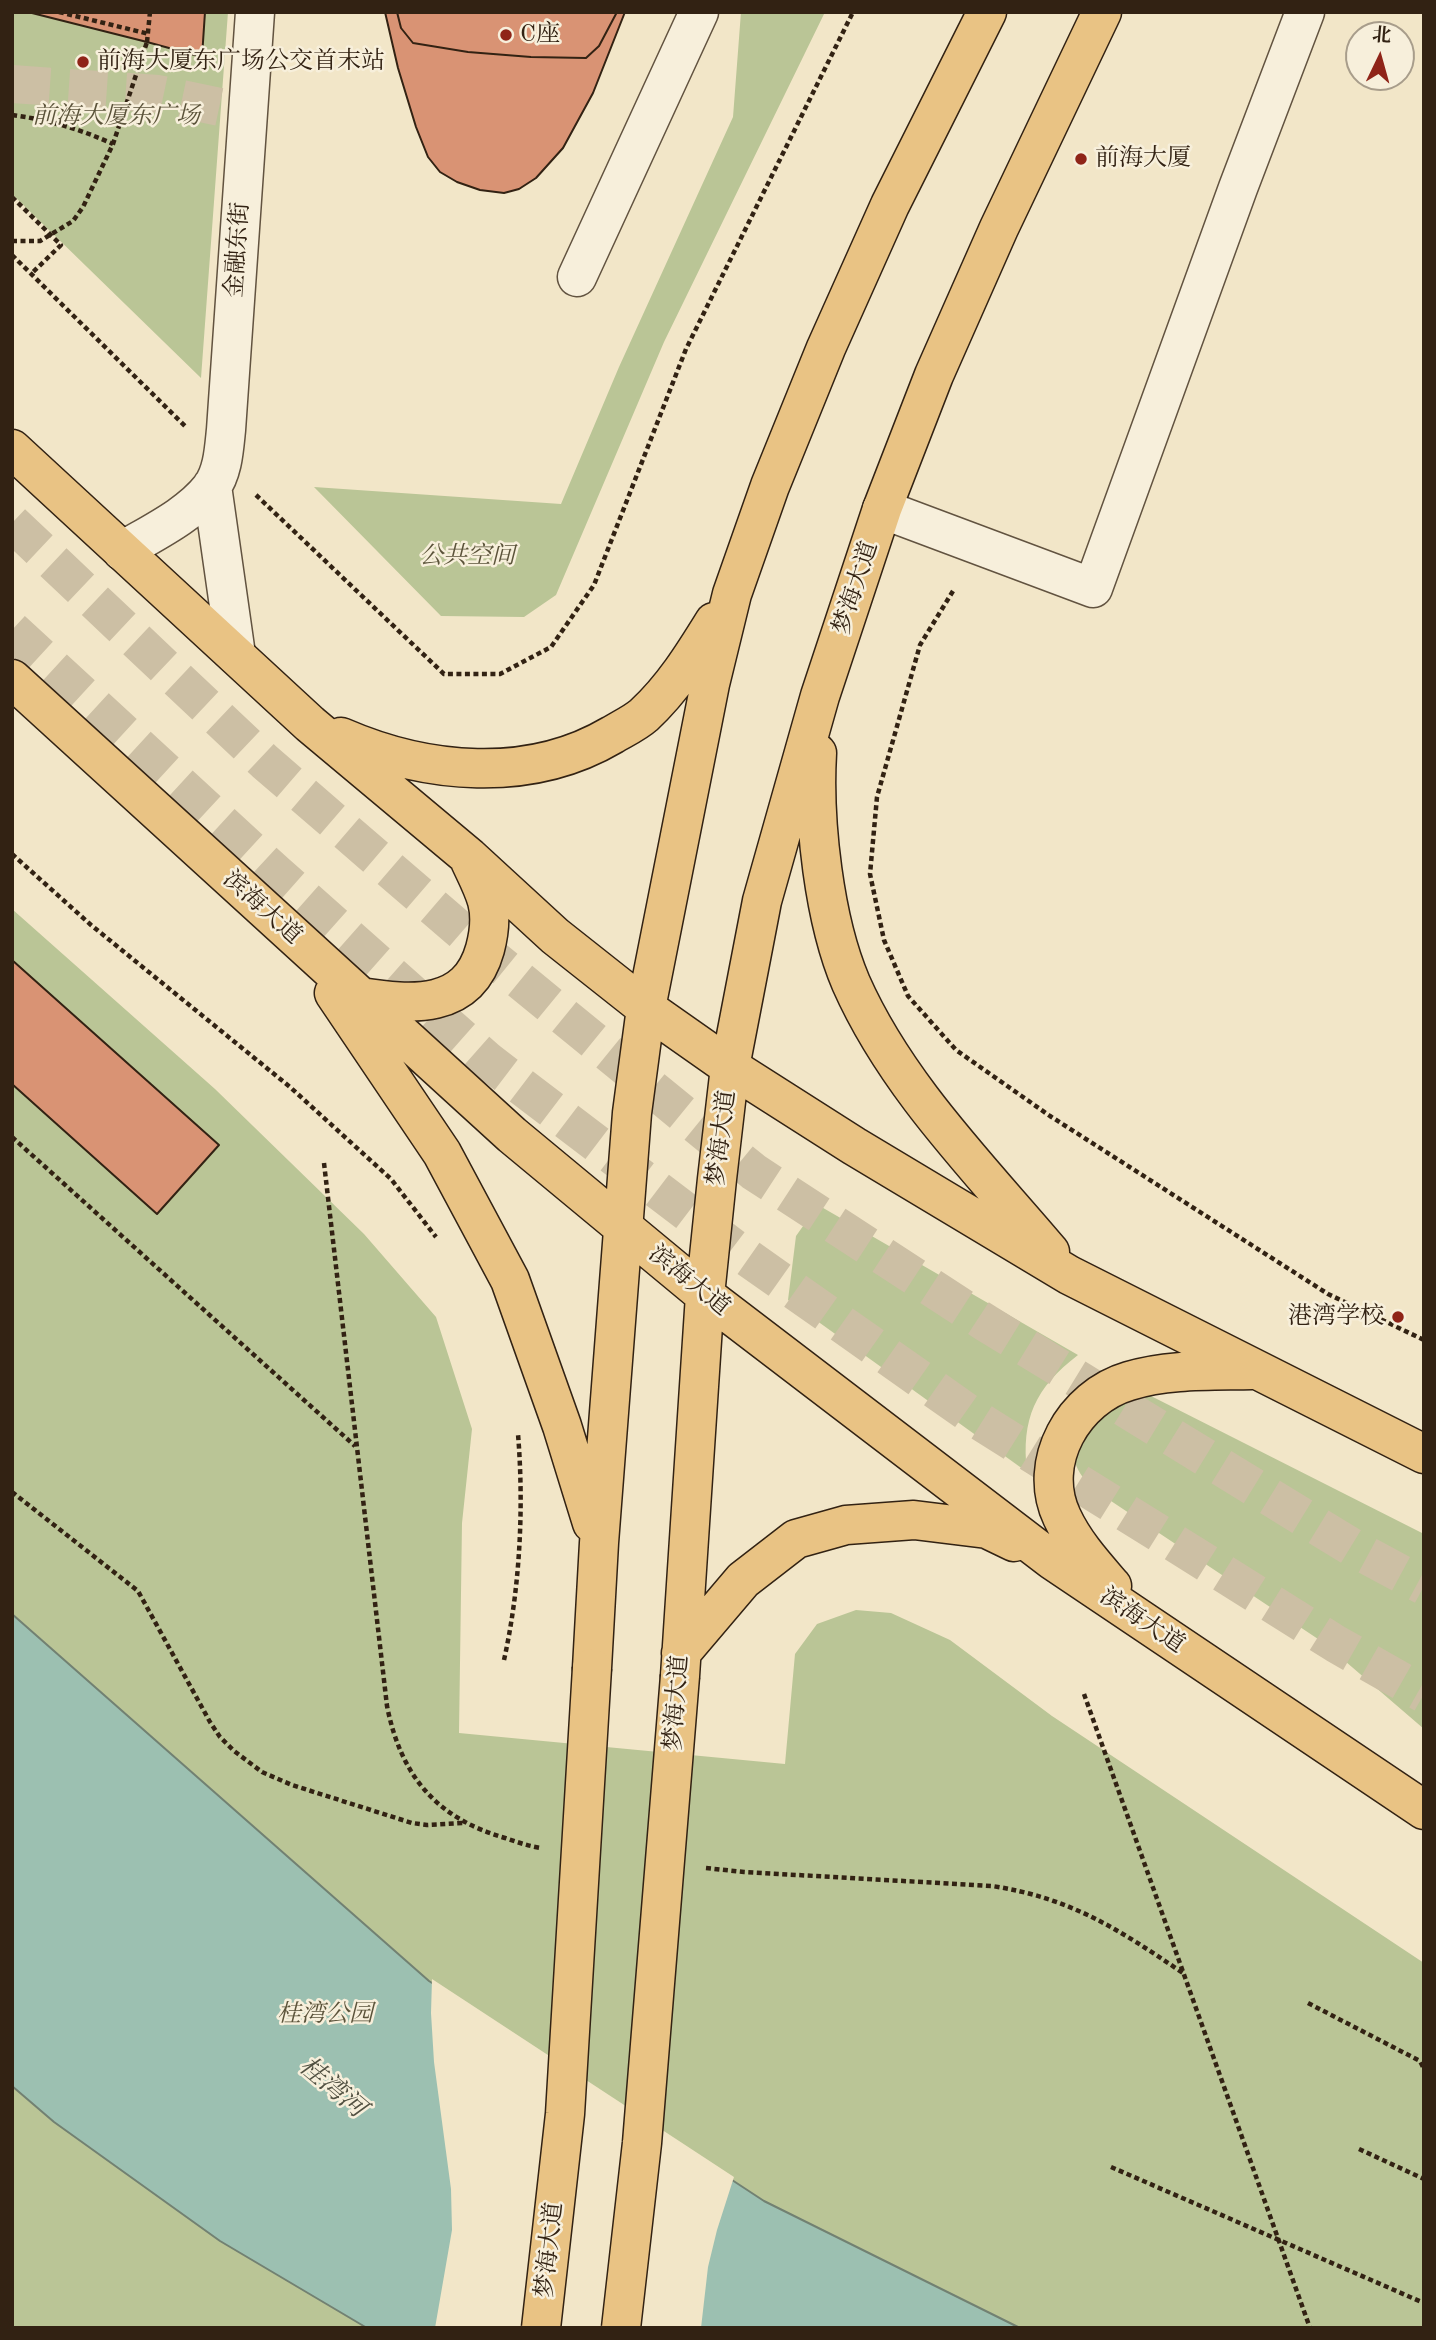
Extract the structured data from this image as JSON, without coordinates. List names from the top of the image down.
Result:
{
  "streets": {
    "main road": ["梦海大道", "滨海大道"],
    "street": ["金融东街"]
  },
  "crossings": [
    ["梦海大道", "滨海大道"]
  ],
  "water": ["桂湾河"],
  "parks": ["前海大厦东广场", "公共空间", "桂湾公园"],
  "places": [
    "C座",
    "前海大厦东广场公交首末站",
    "前海大厦",
    "港湾学校"
  ],
  "north": "top"
}
